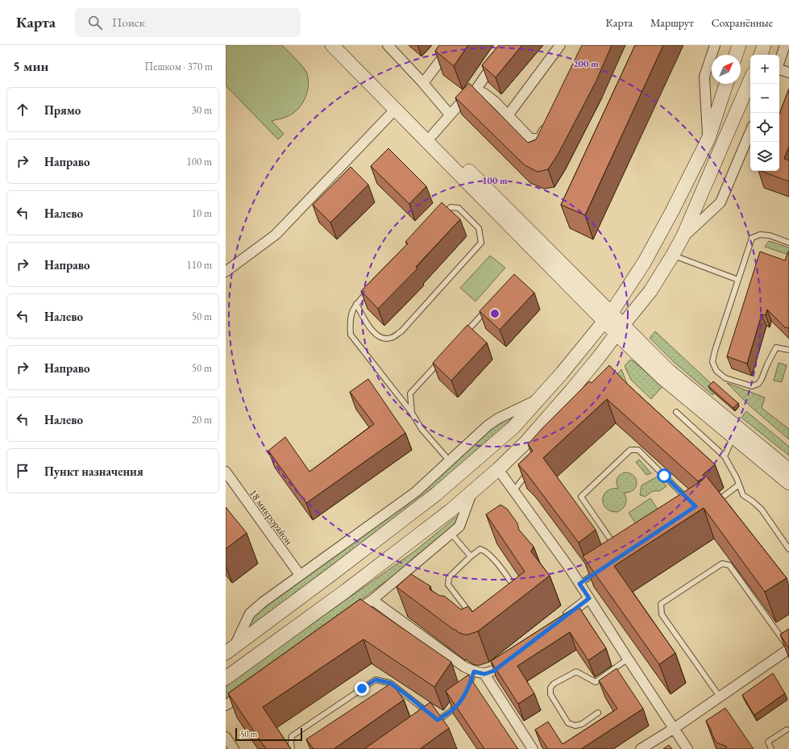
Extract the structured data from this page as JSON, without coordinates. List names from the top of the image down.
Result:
{
  "streets": {
    "street": ["18 микрорайон"]
  },
  "scale_bar": "50 m",
  "north": "top right",
  "page": {
    "header": "Карта",
    "search": "Поиск",
    "nav": ["Карта", "Маршрут", "Сохранённые"],
    "heading": ["5 мин", "Пешком · 370 m"],
    "map_buttons": ["+", "−"],
    "list": [
      ["Прямо", "30 m"],
      ["Направо", "100 m"],
      ["Налево", "10 m"],
      ["Направо", "110 m"],
      ["Налево", "50 m"],
      ["Направо", "50 m"],
      ["Налево", "20 m"],
      "Пункт назначения"
    ],
    "scale": "50 m"
  },
  "rings": ["200 m", "100 m"]
}
